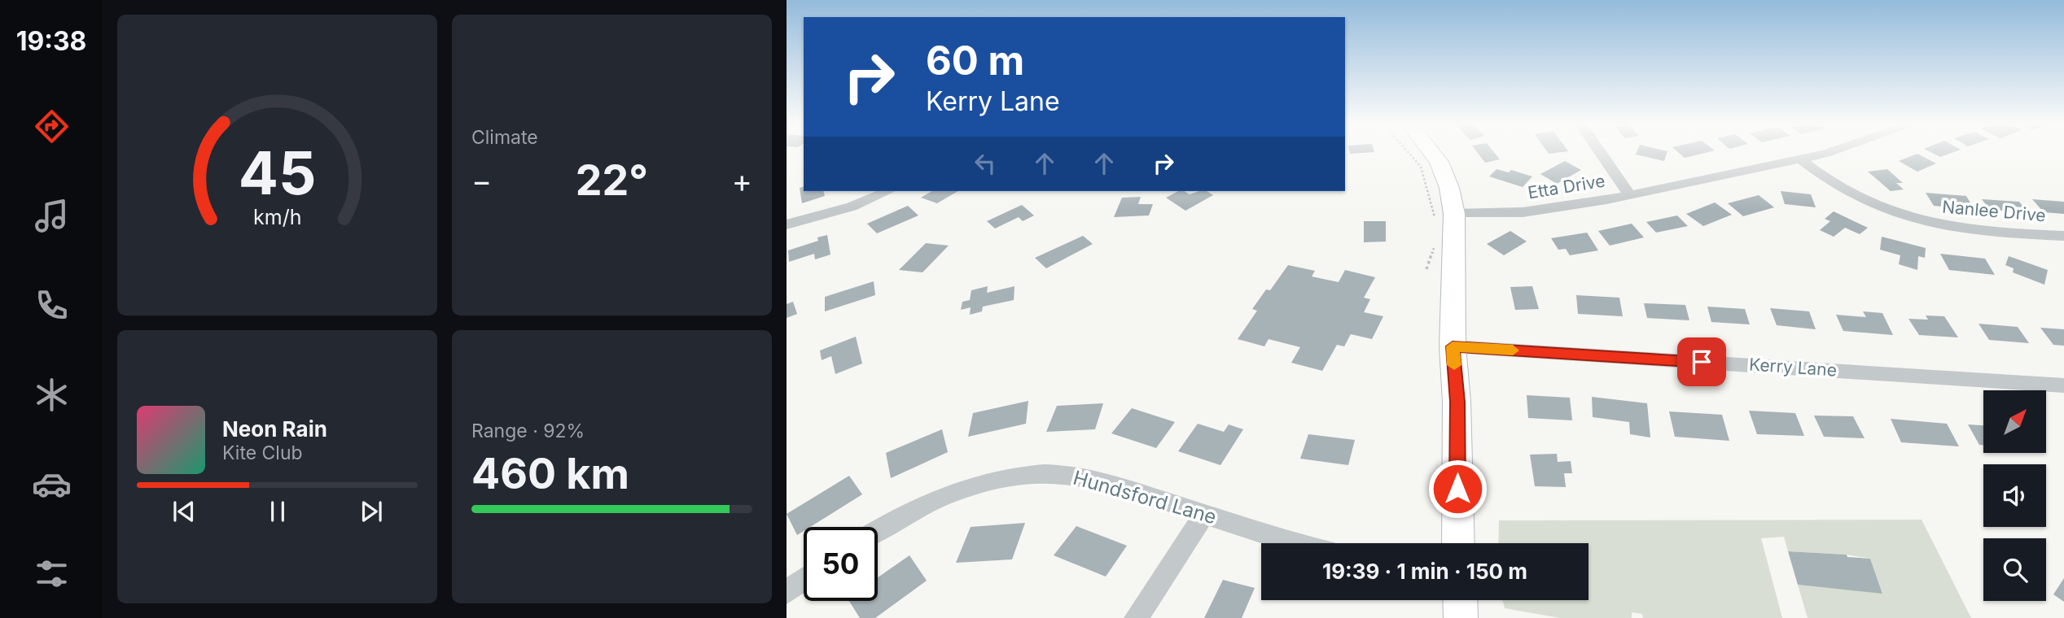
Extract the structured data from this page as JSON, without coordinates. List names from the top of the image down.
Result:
{
  "streets": {
    "street": [
      "Etta Drive",
      "Nanlee Drive",
      "Kerry Lane",
      "Hundsford Lane"
    ]
  },
  "crossings": [
    ["Etta Drive", "Nanlee Drive"]
  ],
  "north": "top right",
  "page": {
    "tabs": "19:38",
    "tile": [
      "Climate",
      ["Range · 92%", "460 km"]
    ],
    "turn": ["60 m", "Kerry Lane"],
    "heat": ["−", "22°", "+"],
    "song": ["Neon Rain", "Kite Club"],
    "limit": "50",
    "trip": "19:39 · 1 min · 150 m",
    "gauge": ["45", "km/h"]
  }
}
